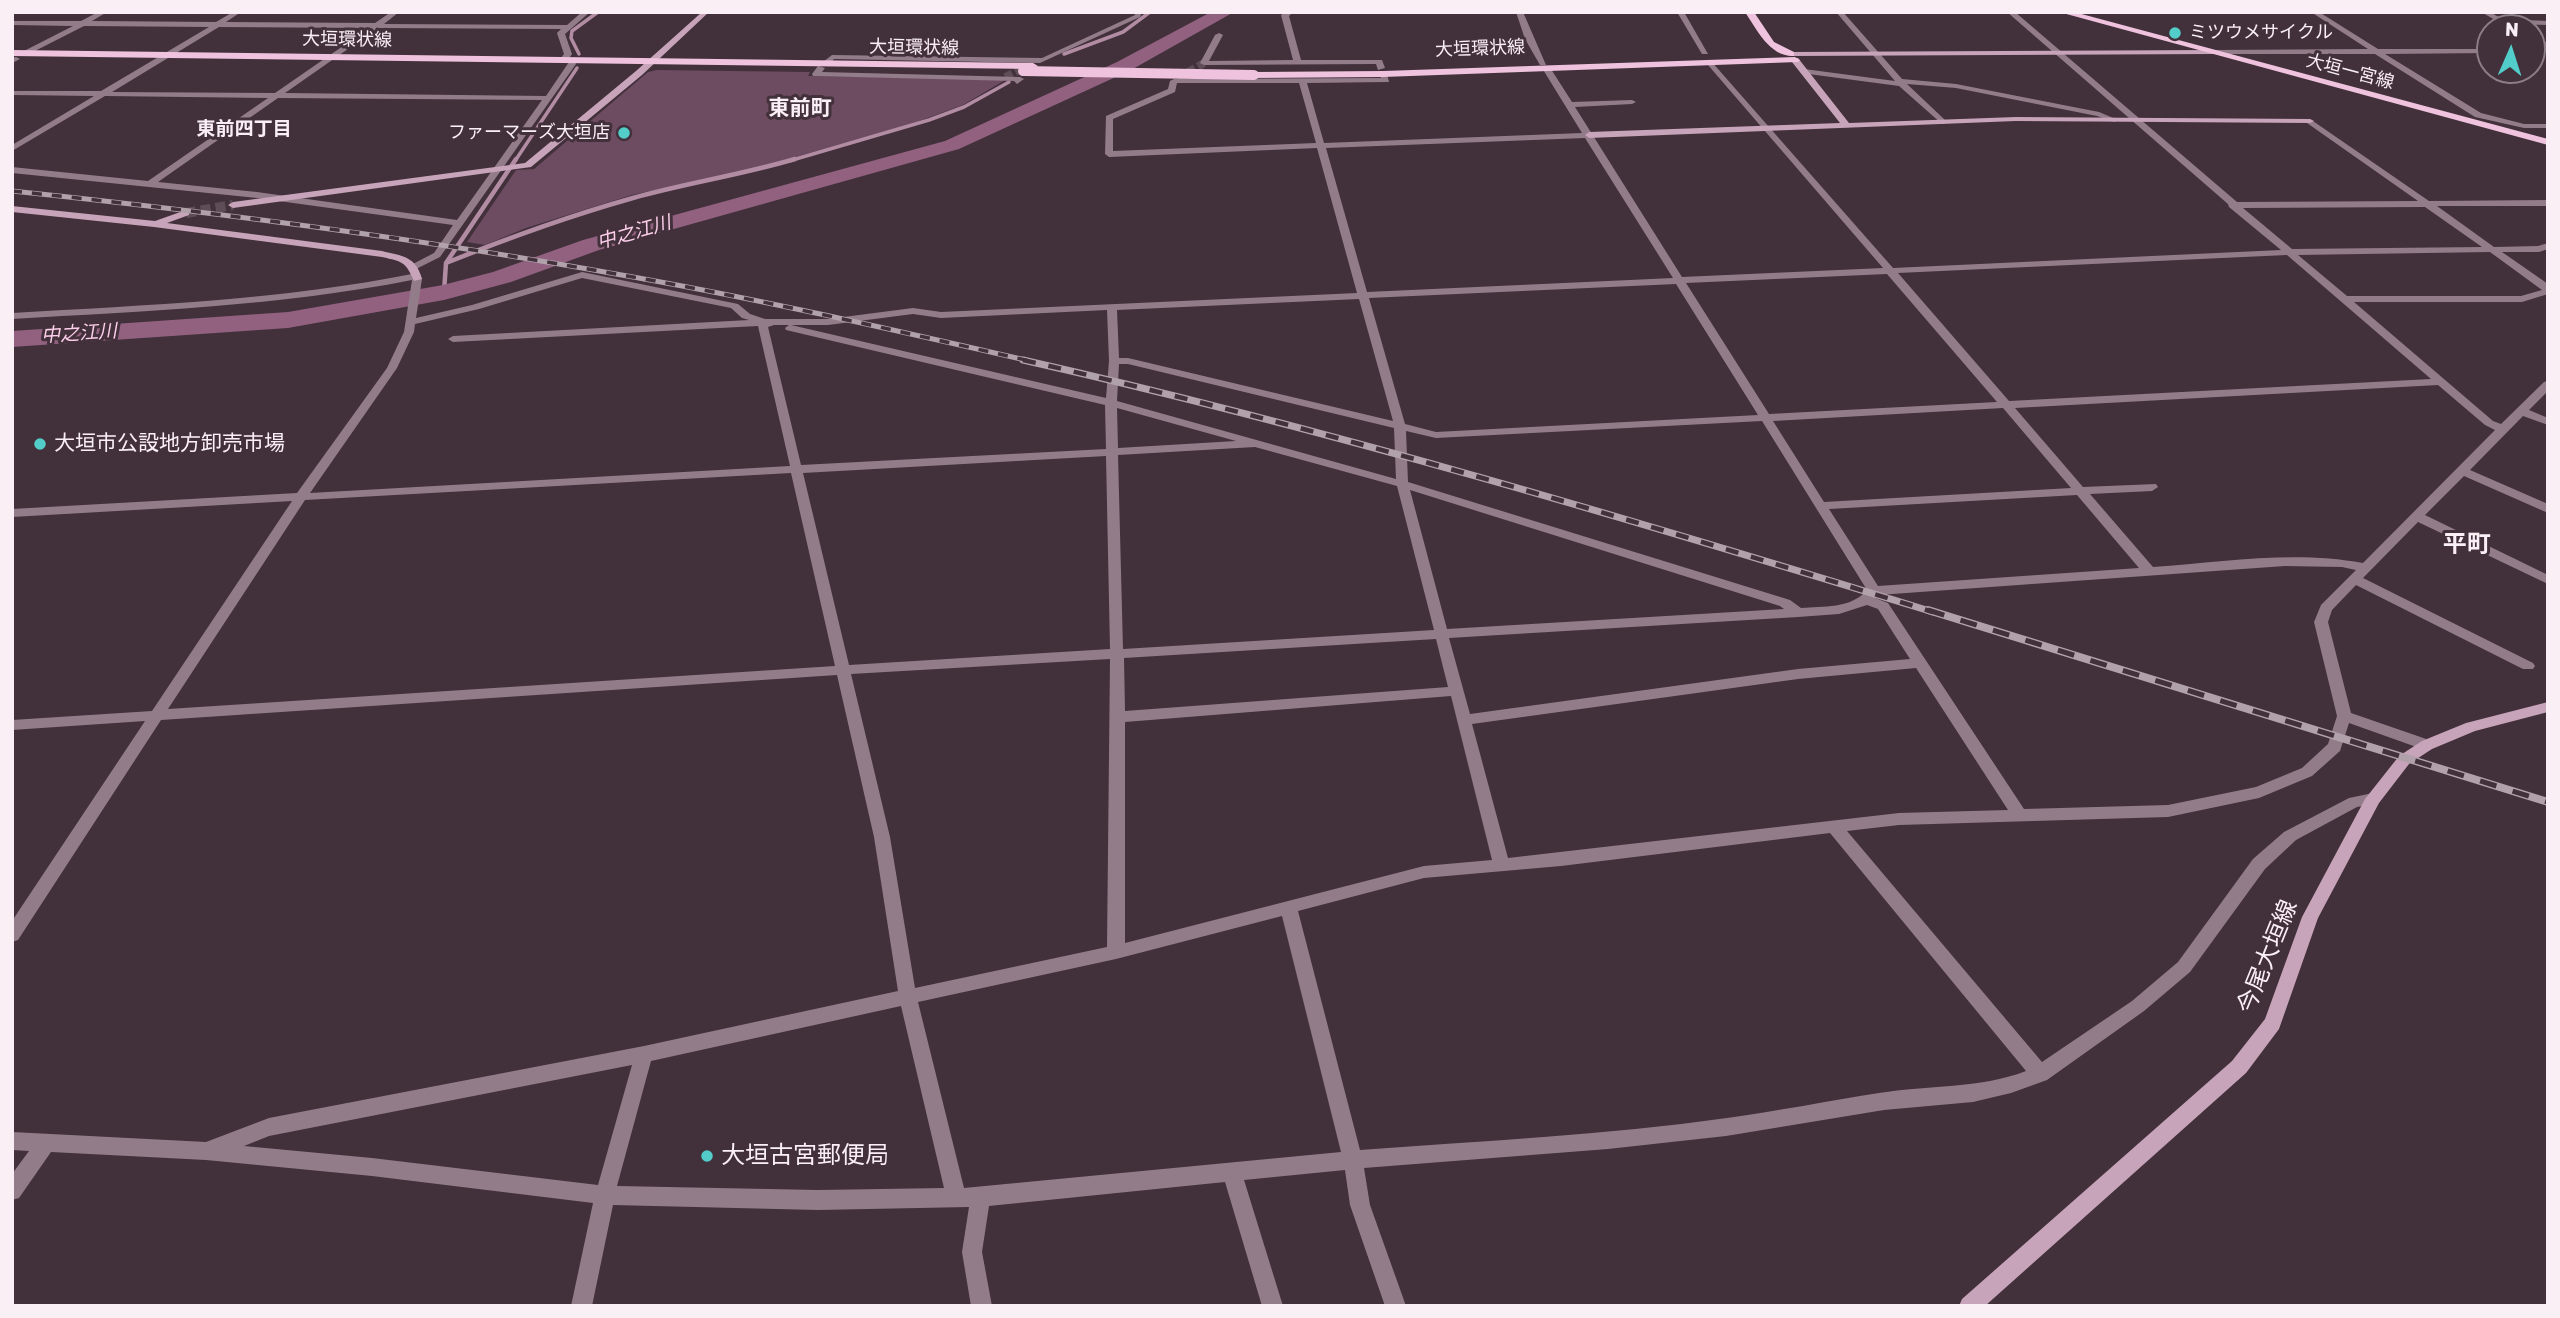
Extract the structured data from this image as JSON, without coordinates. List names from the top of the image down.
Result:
{
  "streets": {
    "main road": ["大垣環状線", "大垣一宮線"],
    "street": ["今尾大垣線"]
  },
  "districts": ["東前町", "東前四丁目", "平町"],
  "water": ["中之江川"],
  "places": [
    "ミツウメサイクル",
    "ファーマーズ大垣店",
    "大垣市公設地方卸売市場",
    "大垣古宮郵便局"
  ],
  "north": "top"
}
